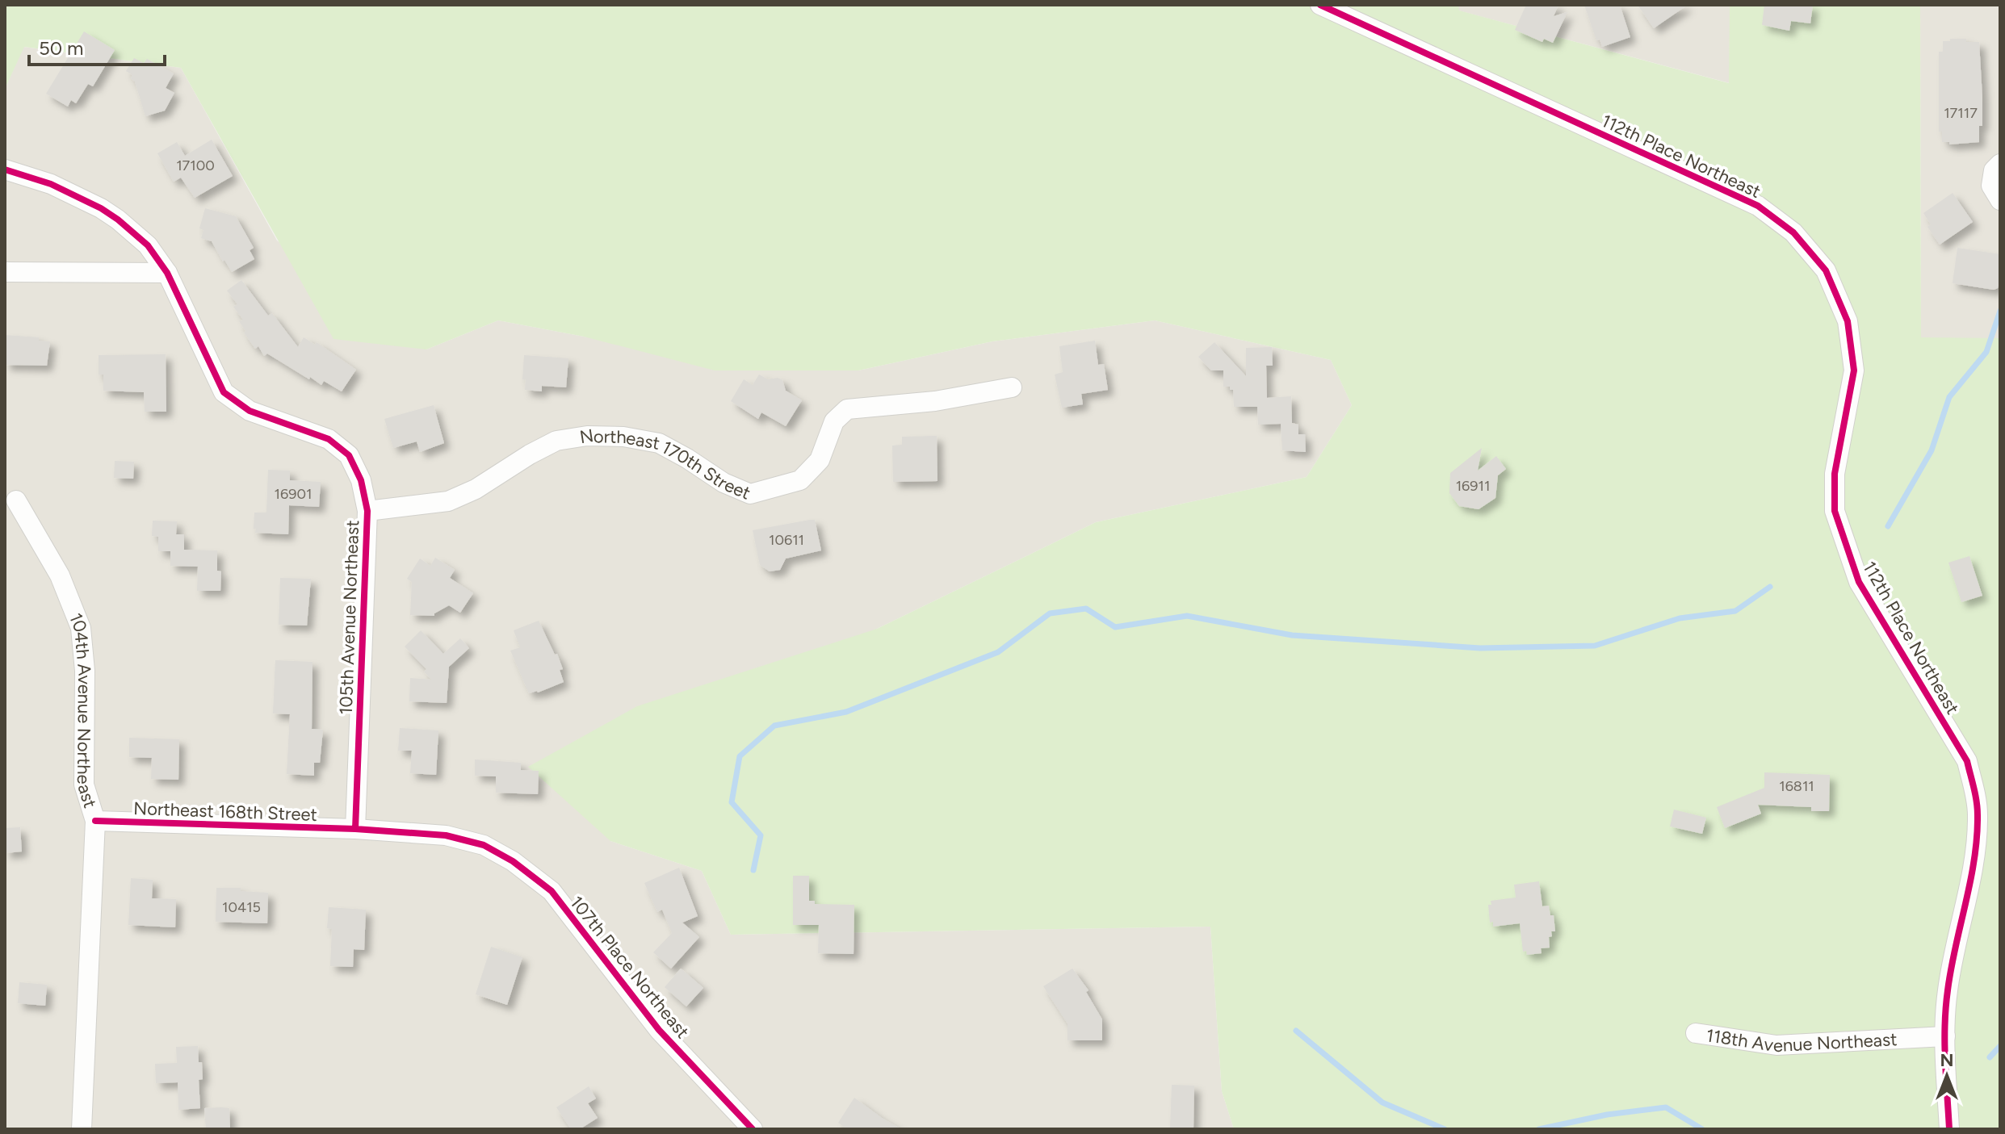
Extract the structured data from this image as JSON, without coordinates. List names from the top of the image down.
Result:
{
  "streets": {
    "street": [
      "112th Place Northeast",
      "Northeast 170th Street",
      "105th Avenue Northeast",
      "104th Avenue Northeast",
      "Northeast 168th Street",
      "107th Place Northeast",
      "118th Avenue Northeast"
    ]
  },
  "crossings": [
    ["112th Place Northeast", "118th Avenue Northeast"],
    ["Northeast 170th Street", "105th Avenue Northeast"],
    ["105th Avenue Northeast", "Northeast 168th Street"],
    ["105th Avenue Northeast", "107th Place Northeast"],
    ["104th Avenue Northeast", "Northeast 168th Street"],
    ["Northeast 168th Street", "107th Place Northeast"]
  ],
  "house_numbers": [
    "17117",
    "17100",
    "16911",
    "16901",
    "10611",
    "16811",
    "10415"
  ],
  "scale_bar": "50 m",
  "north": "top"
}
